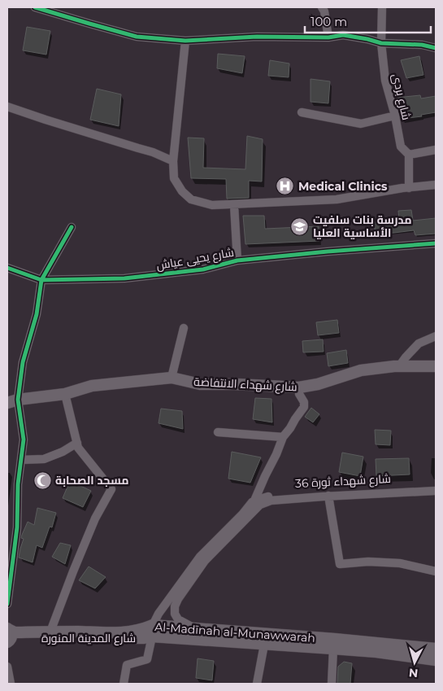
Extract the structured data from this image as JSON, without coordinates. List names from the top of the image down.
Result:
{
  "streets": {
    "main road": ["شارع شهداء الانتفاضة", "Al-Madīnah al-Munawwarah", "شارع المدينة المنورة"],
    "street": ["شارع بردى", "شارع يحيى عياش", "شارع شهداء ثورة 36"]
  },
  "crossings": [
    ["Al-Madīnah al-Munawwarah", "شارع المدينة المنورة"]
  ],
  "places": {
    "hospital": ["Medical Clinics"],
    "school or university": ["مدرسة بنات سلفيت الأساسية العليا"],
    "mosque": ["مسجد الصحابة"]
  },
  "scale_bar": "100 m",
  "north": "bottom"
}
